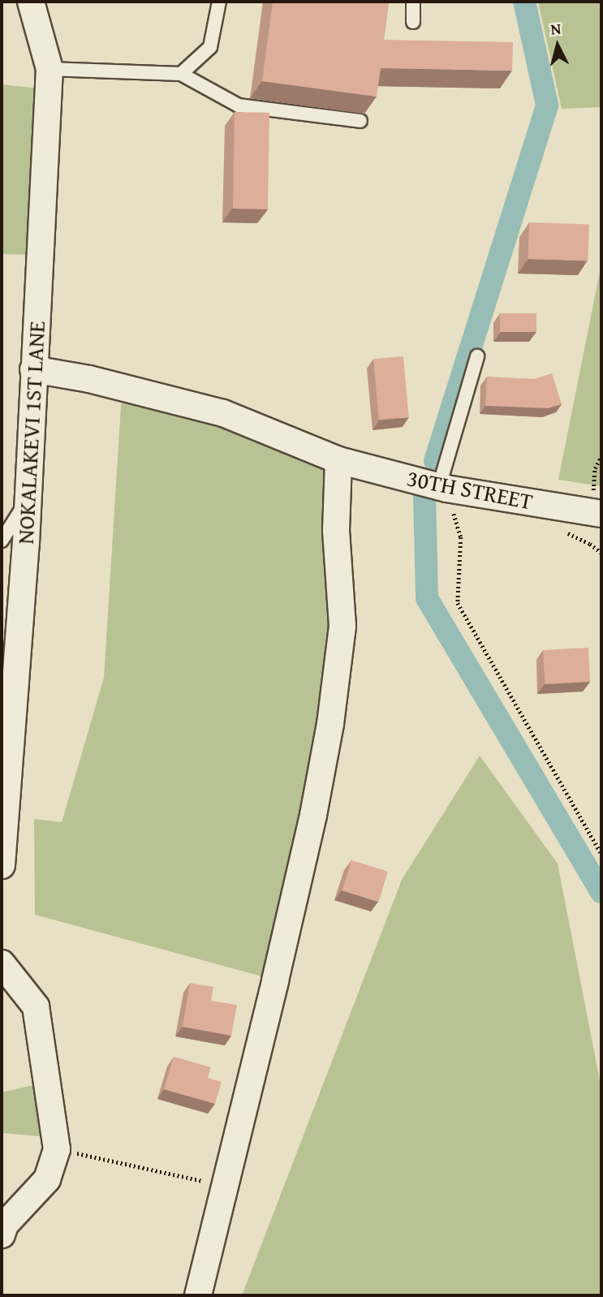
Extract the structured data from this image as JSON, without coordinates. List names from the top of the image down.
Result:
{
  "streets": {
    "street": ["NOKALAKEVI 1ST LANE", "30TH STREET"]
  },
  "crossings": [
    ["NOKALAKEVI 1ST LANE", "30TH STREET"]
  ],
  "north": "top"
}
